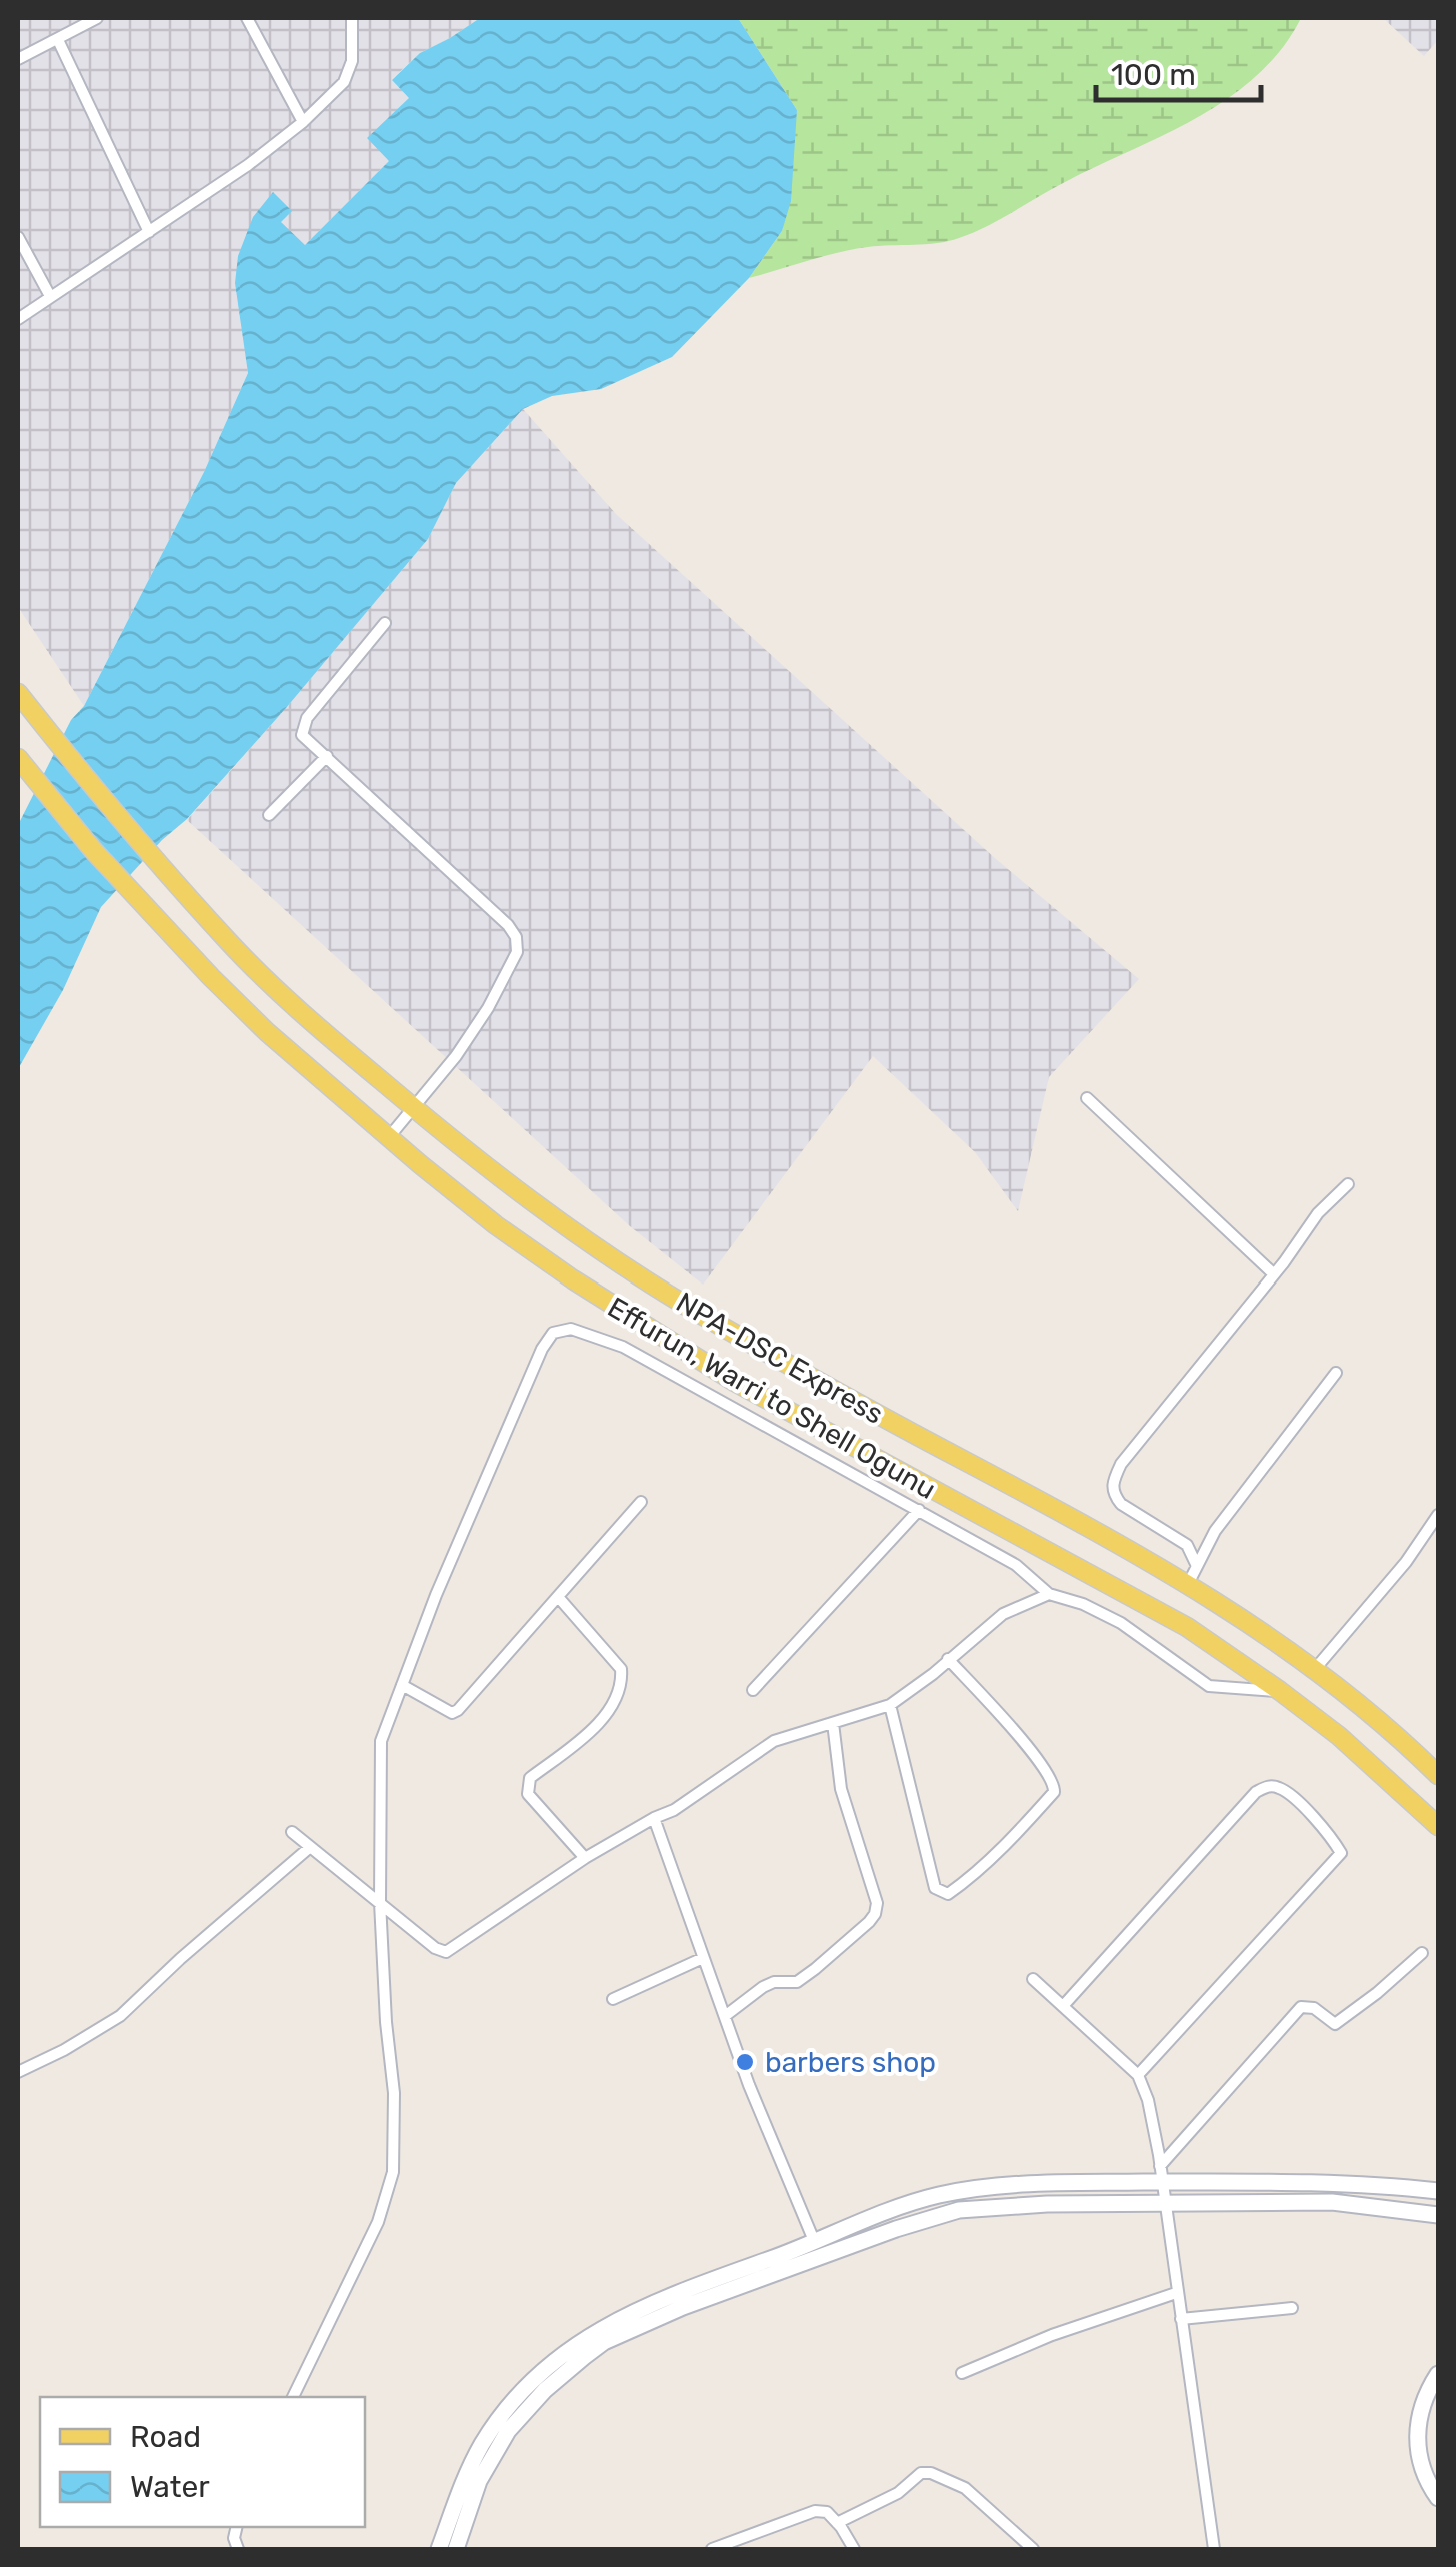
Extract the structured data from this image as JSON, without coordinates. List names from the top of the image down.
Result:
{
  "streets": {
    "main road": ["NPA-DSC Express", "Effurun, Warri to Shell Ogunu"]
  },
  "places": ["barbers shop"],
  "legend": ["Road", "Water"],
  "scale_bar": "100 m"
}
